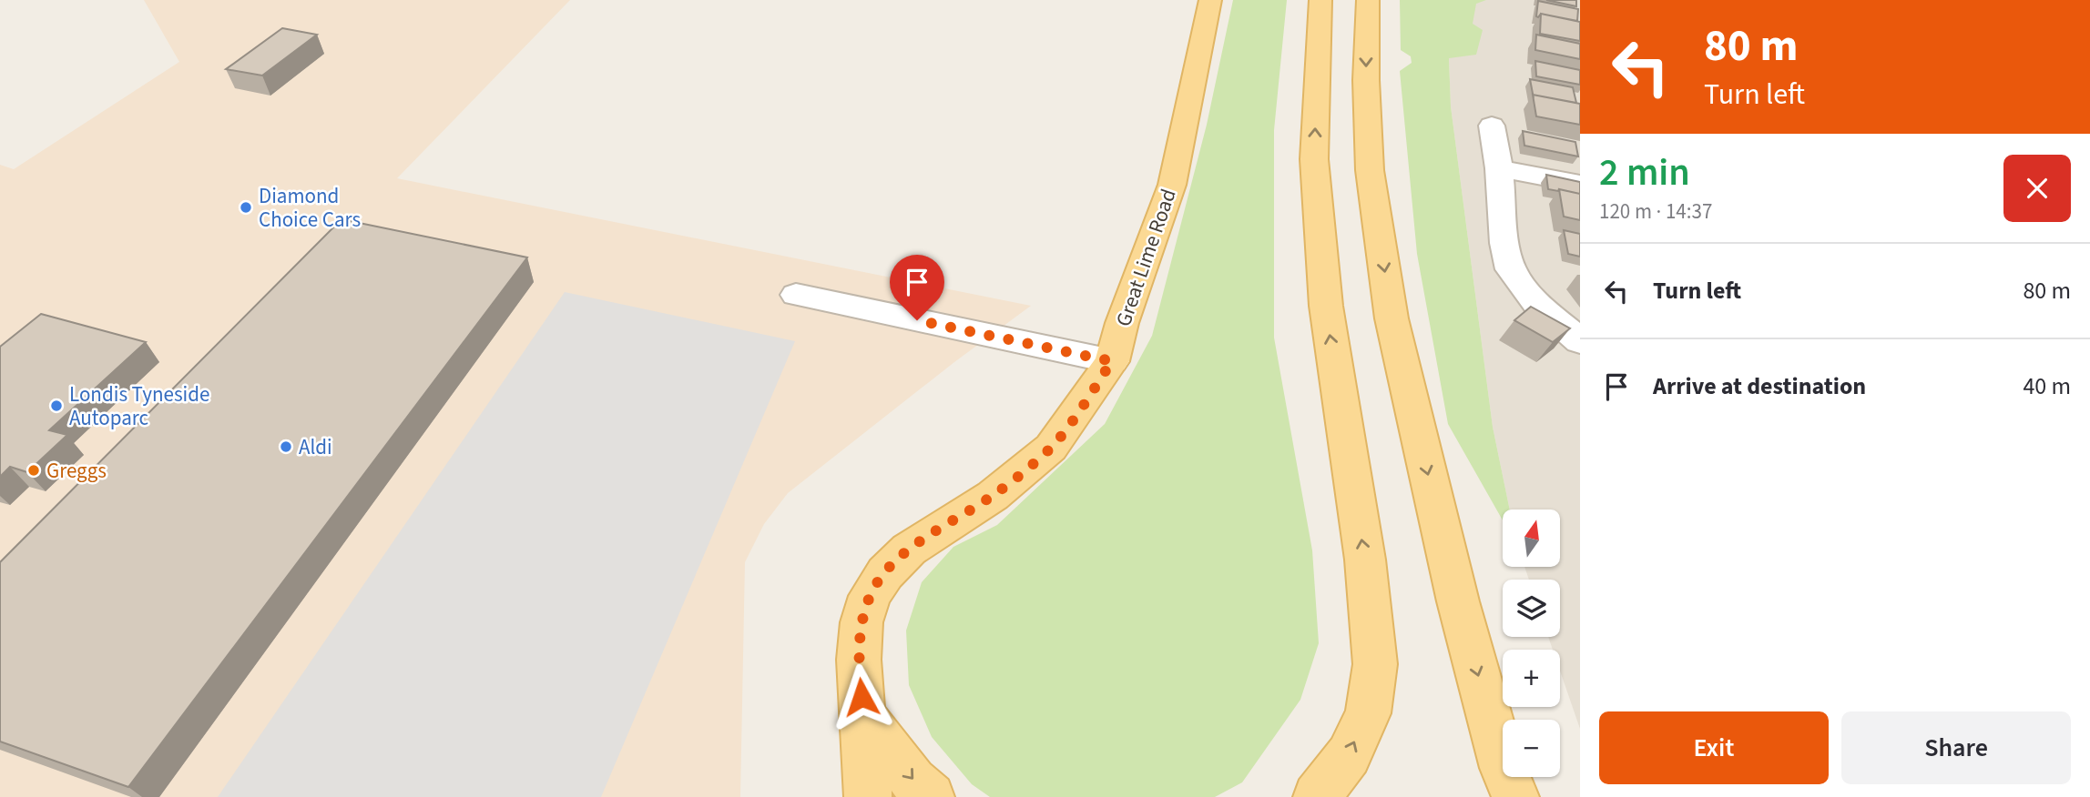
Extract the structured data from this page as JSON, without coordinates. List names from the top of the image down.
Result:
{
  "streets": {
    "main road": ["Great Lime Road"]
  },
  "places": [
    "Diamond Choice Cars",
    "Londis Tyneside Autoparc",
    "Aldi",
    "Greggs"
  ],
  "north": "top",
  "page": {
    "turn": ["80 m", "Turn left"],
    "heading": ["2 min", "120 m · 14:37"],
    "list": [
      {
        "name": "Turn left",
        "value": "80 m"
      },
      {
        "name": "Arrive at destination",
        "value": "40 m"
      }
    ],
    "map_buttons": ["+", "−"],
    "buttons": ["Exit", "Share"]
  }
}
